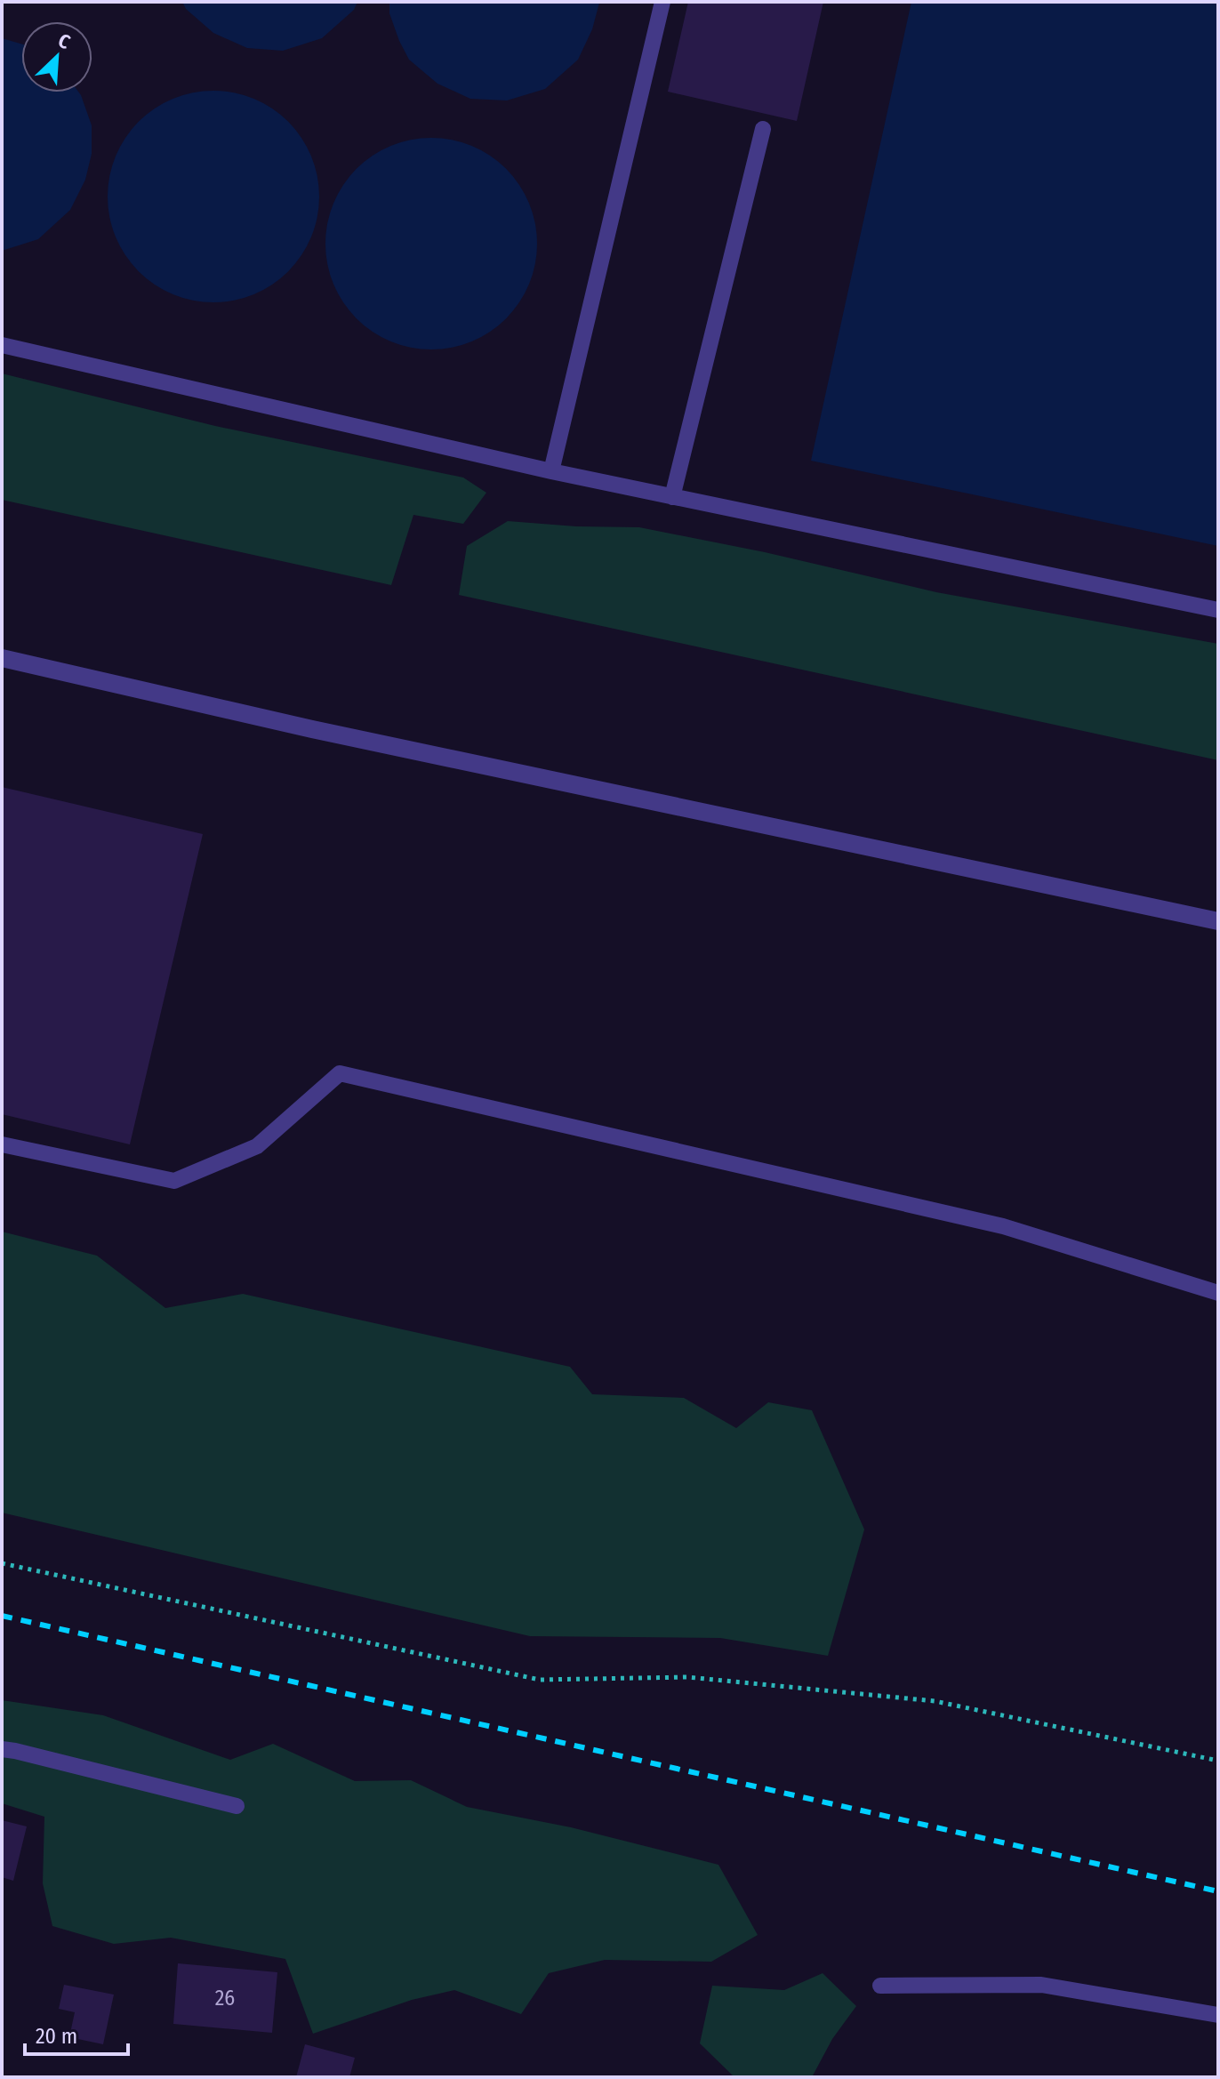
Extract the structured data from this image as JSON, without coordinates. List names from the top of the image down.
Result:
{
  "house_numbers": ["26"],
  "scale_bar": "20 m",
  "north": "top right"
}
